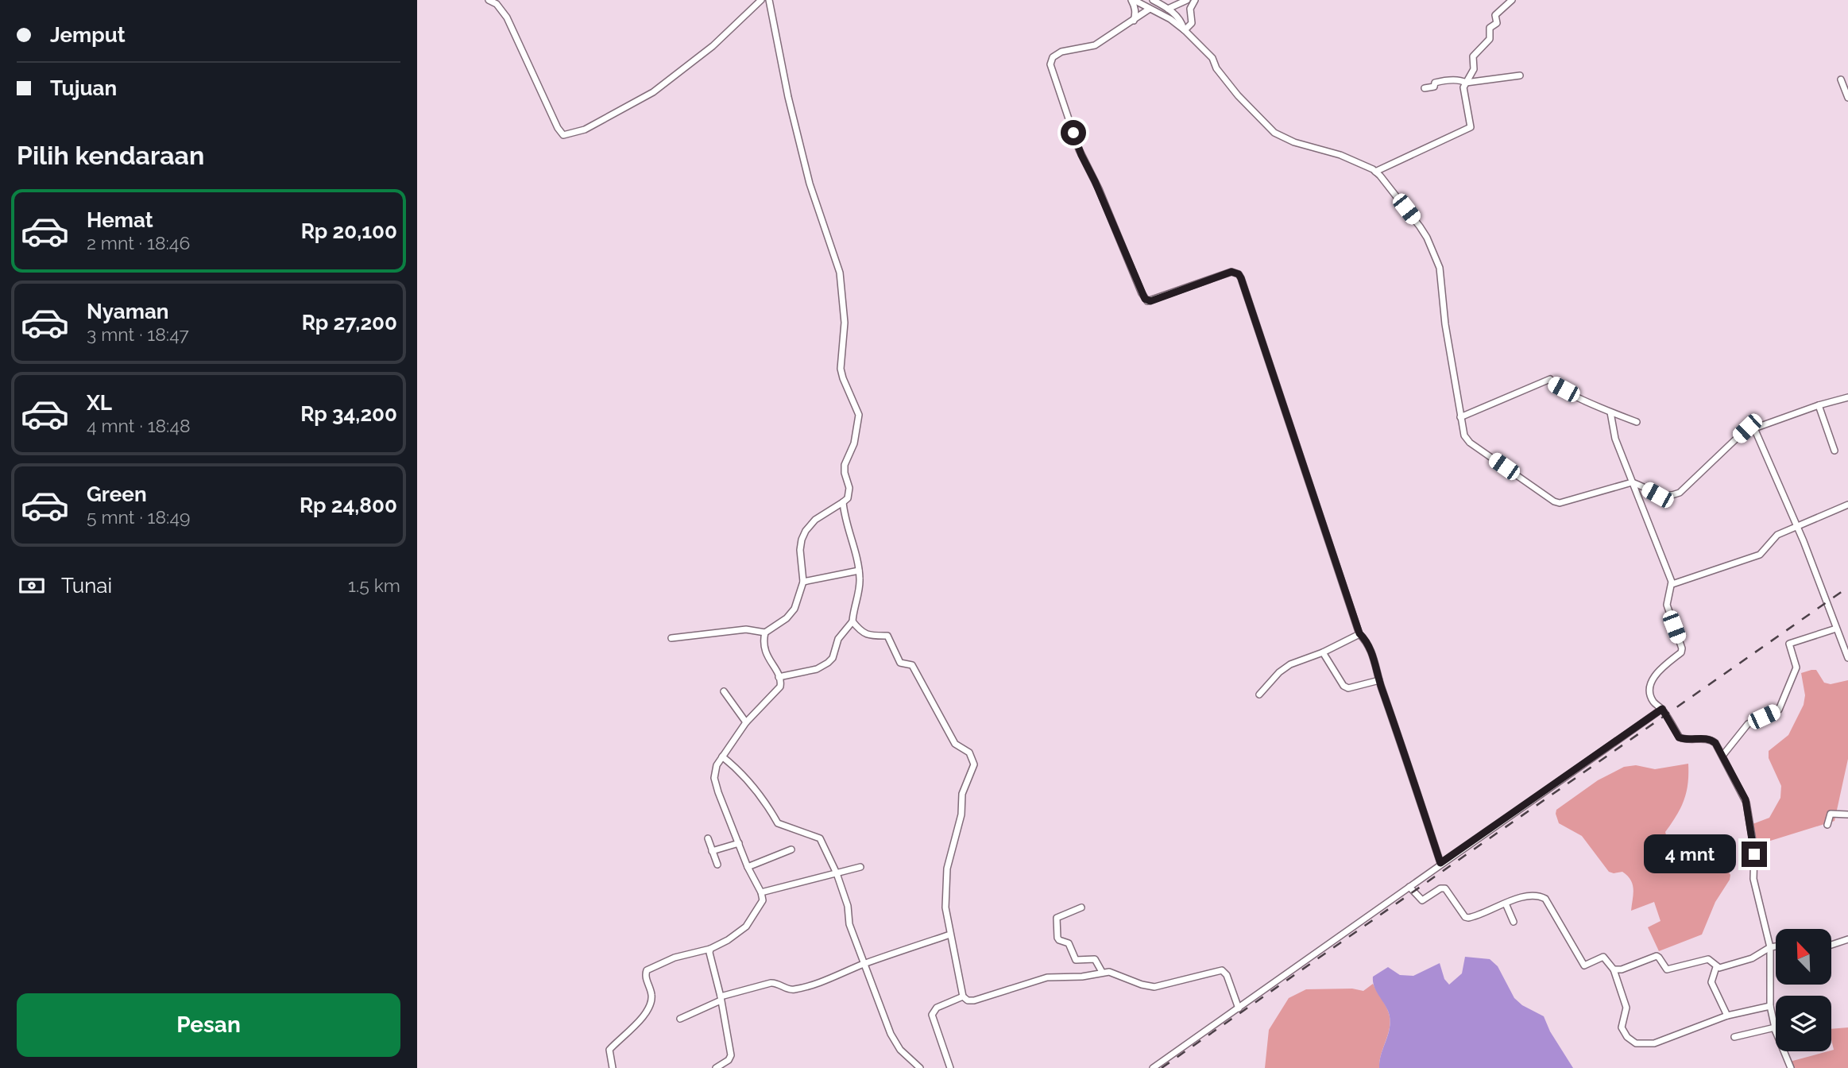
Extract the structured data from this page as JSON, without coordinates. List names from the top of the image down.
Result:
{
  "north": "top left",
  "page": {
    "banner": ["Jemput", "Tujuan"],
    "heading": "Pilih kendaraan",
    "list": [
      {
        "name": "Hemat",
        "note": "2 mnt · 18:46",
        "value": "Rp 20,100"
      },
      {
        "name": "Nyaman",
        "note": "3 mnt · 18:47",
        "value": "Rp 27,200"
      },
      {
        "name": "XL",
        "note": "4 mnt · 18:48",
        "value": "Rp 34,200"
      },
      {
        "name": "Green",
        "note": "5 mnt · 18:49",
        "value": "Rp 24,800"
      }
    ],
    "pay": ["Tunai", "1.5 km"],
    "bubble": "4 mnt",
    "buttons": "Pesan"
  }
}
